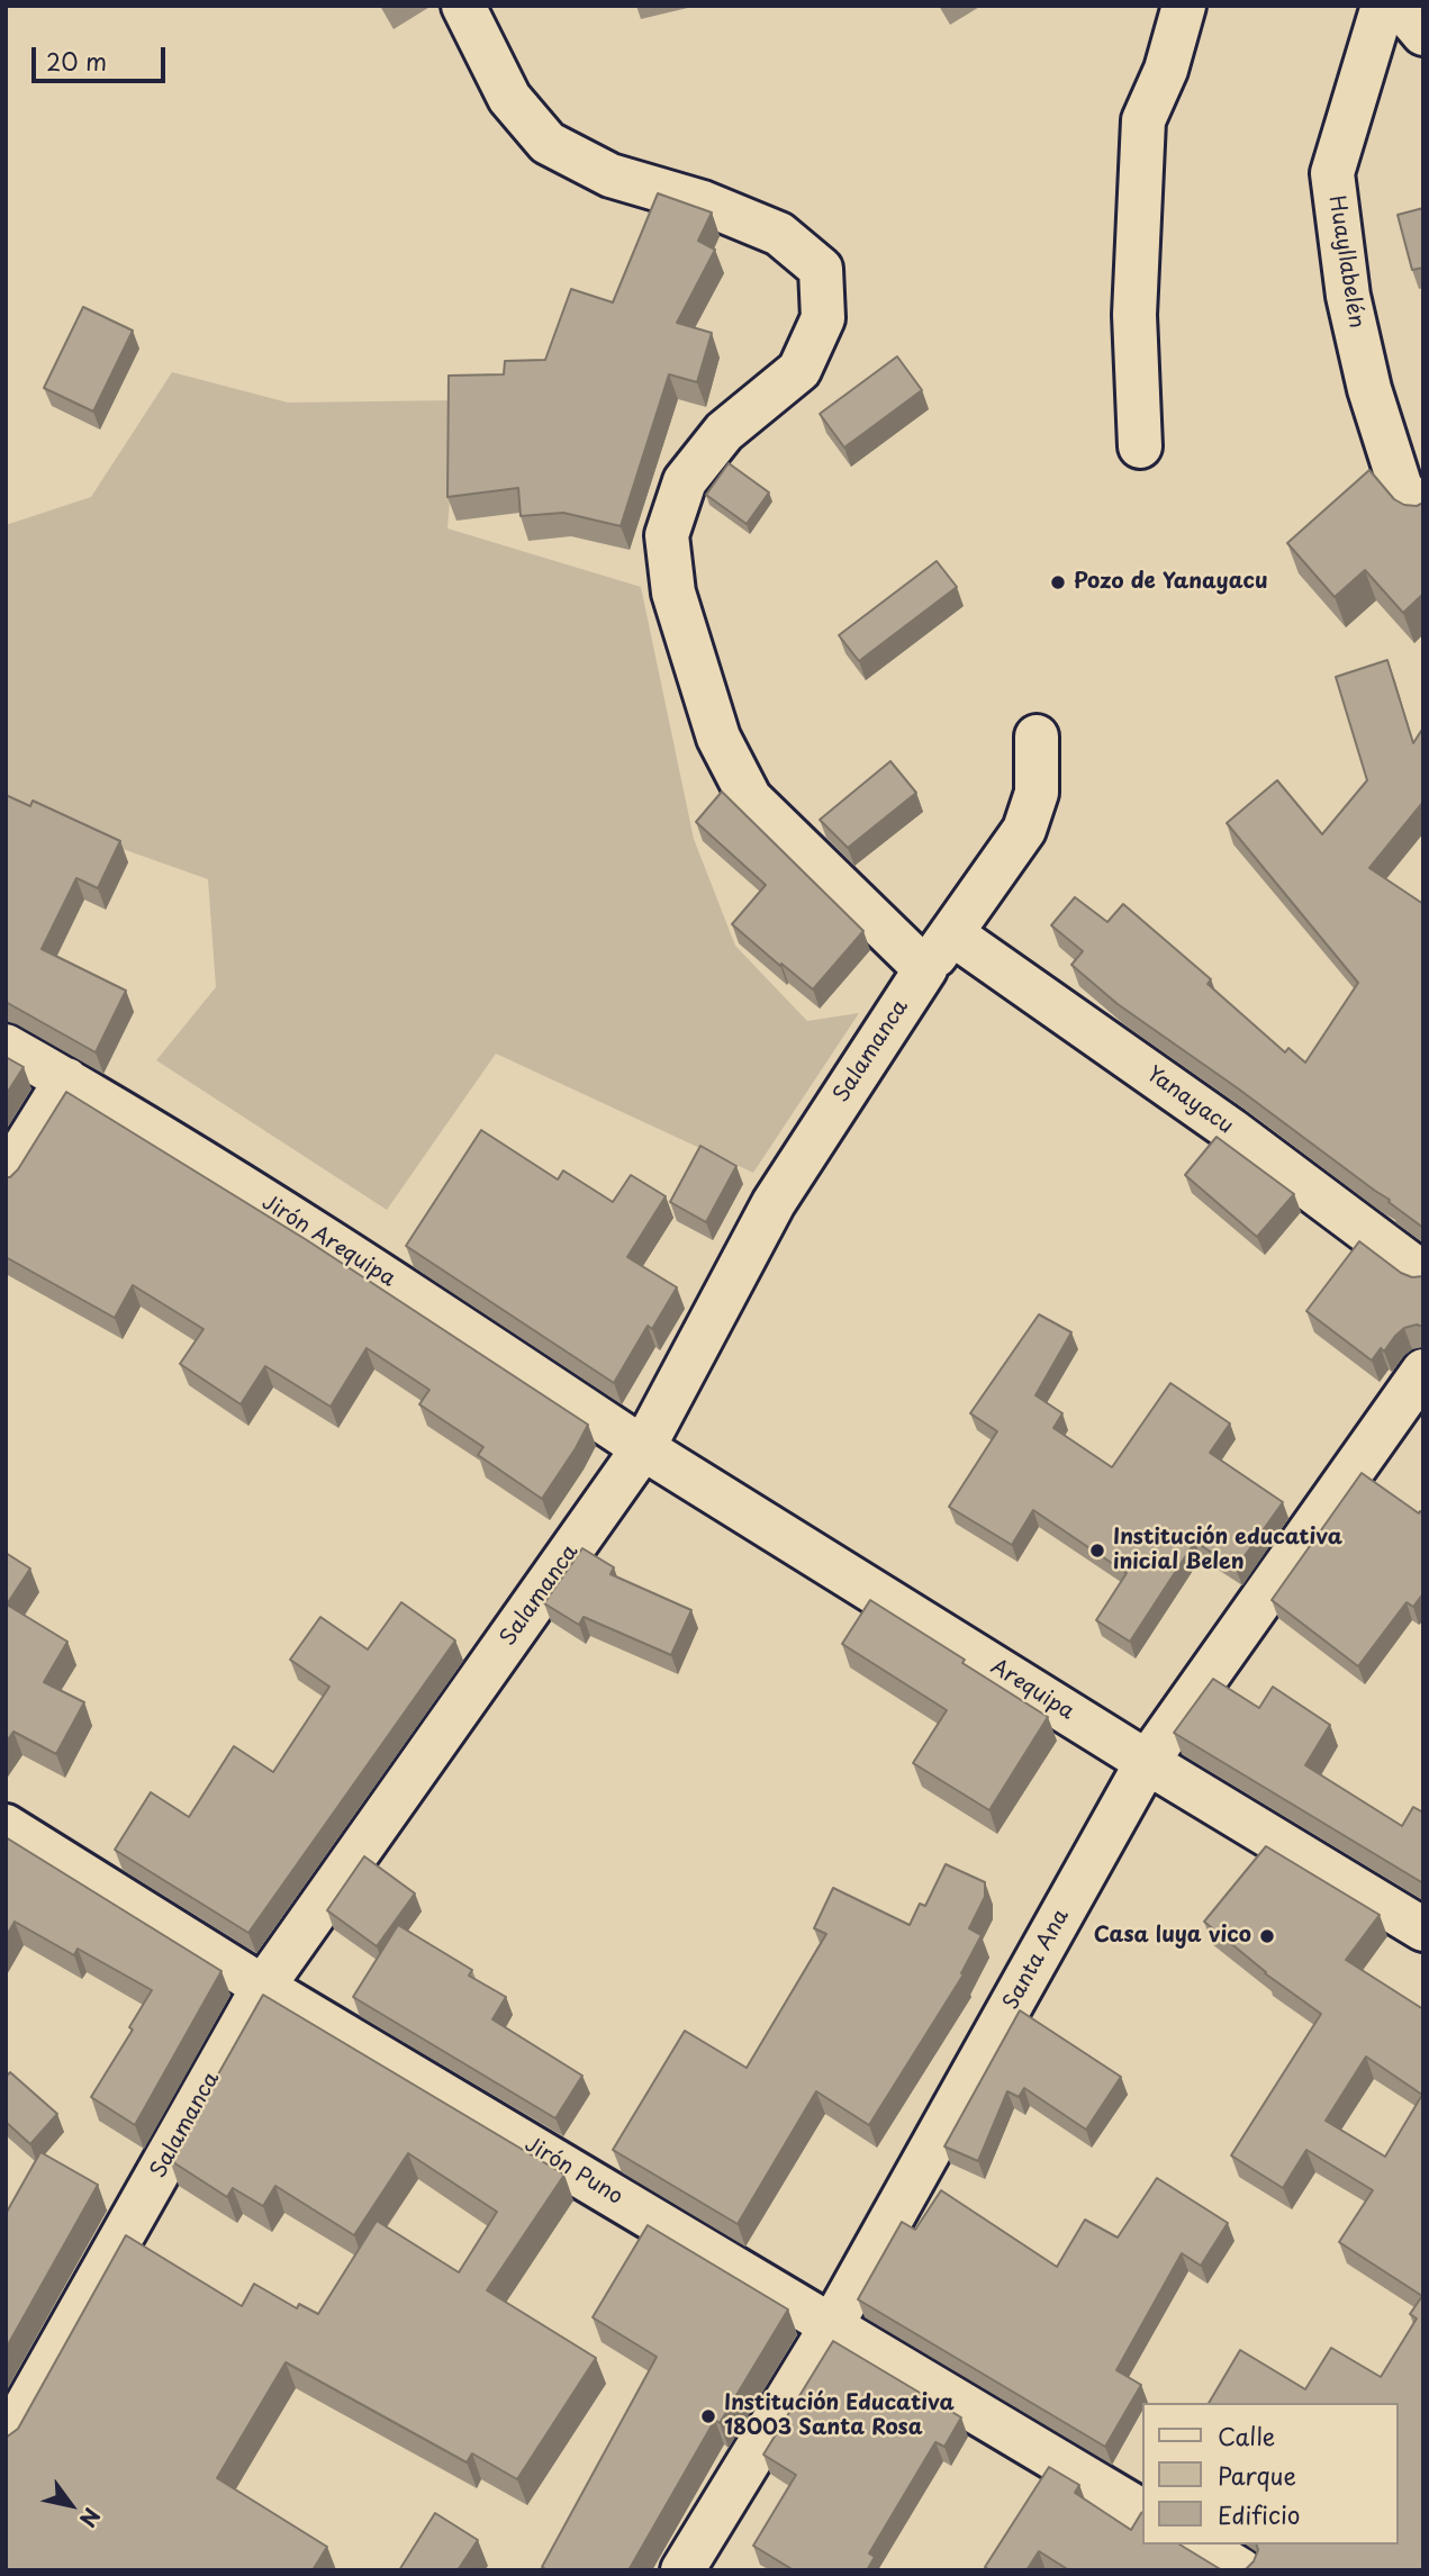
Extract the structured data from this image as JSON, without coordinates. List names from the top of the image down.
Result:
{
  "streets": {
    "street": [
      "Huayllabelén",
      "Salamanca",
      "Yanayacu",
      "Jirón Arequipa",
      "Arequipa",
      "Santa Ana",
      "Jirón Puno"
    ]
  },
  "crossings": [
    ["Salamanca", "Yanayacu"],
    ["Salamanca", "Jirón Arequipa"],
    ["Salamanca", "Arequipa"],
    ["Salamanca", "Jirón Puno"],
    ["Jirón Arequipa", "Arequipa"],
    ["Arequipa", "Santa Ana"],
    ["Santa Ana", "Jirón Puno"]
  ],
  "places": [
    "Pozo de Yanayacu",
    "Institución educativa inicial Belen",
    "Casa luya vico",
    "Institución Educativa 18003 Santa Rosa"
  ],
  "legend": ["Calle", "Parque", "Edificio"],
  "scale_bar": "20 m",
  "north": "bottom right"
}
